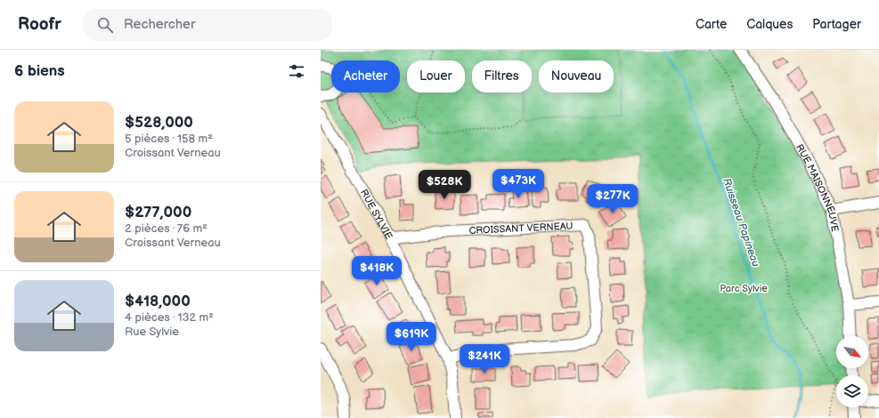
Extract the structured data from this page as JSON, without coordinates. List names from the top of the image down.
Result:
{
  "streets": {
    "street": ["RUE MAISONNEUVE", "RUE SYLVIE", "CROISSANT VERNEAU"]
  },
  "crossings": [
    ["RUE SYLVIE", "CROISSANT VERNEAU"]
  ],
  "water": ["Ruisseau Papineau"],
  "parks": ["Parc Sylvie"],
  "north": "bottom right",
  "page": {
    "header": "Roofr",
    "search": "Rechercher",
    "nav": ["Carte", "Calques", "Partager"],
    "heading": "6 biens",
    "chip": [
      "Acheter",
      "Louer",
      "Filtres",
      "Nouveau"
    ],
    "list": [
      {
        "name": "$528,000",
        "note": "5 pièces · 158 m² · Croissant Verneau"
      },
      {
        "name": "$277,000",
        "note": "2 pièces · 76 m² · Croissant Verneau"
      },
      {
        "name": "$418,000",
        "note": "4 pièces · 132 m² · Rue Sylvie"
      }
    ],
    "price": [
      "$473K",
      "$528K",
      "$277K",
      "$418K",
      "$619K",
      "$241K"
    ]
  }
}
